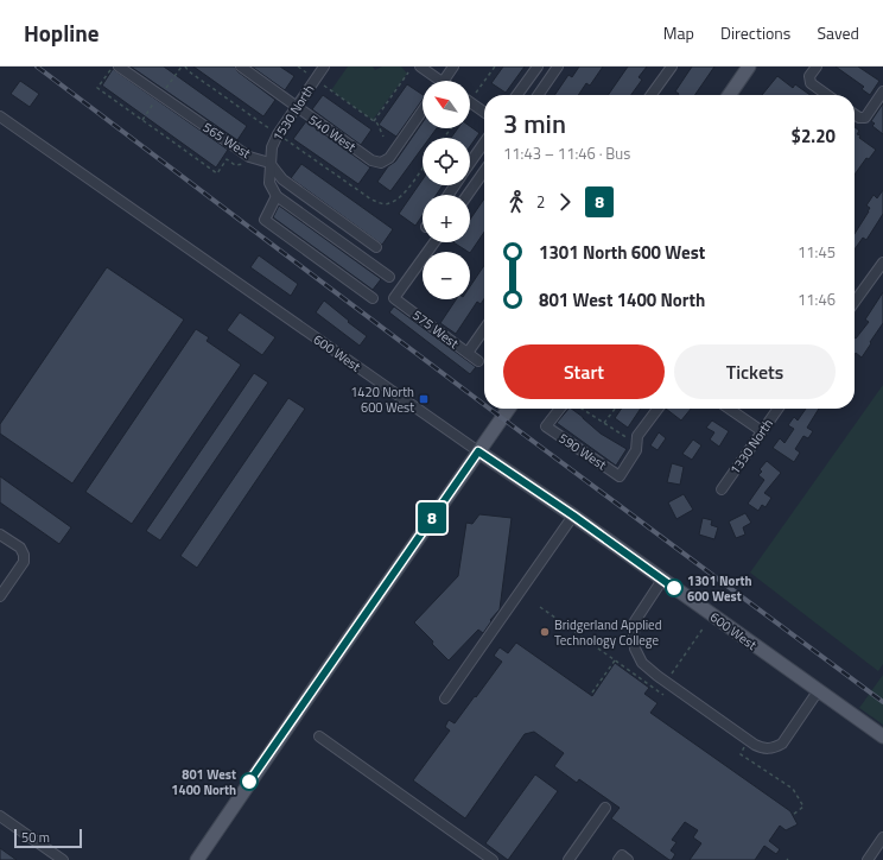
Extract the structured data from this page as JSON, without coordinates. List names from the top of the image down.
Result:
{
  "streets": {
    "main road": ["600 West"],
    "street": [
      "1530 North",
      "540 West",
      "565 West",
      "575 West",
      "1330 North",
      "590 West"
    ]
  },
  "crossings": [
    ["1530 North", "540 West"],
    ["1530 North", "565 West"]
  ],
  "places": {
    "transit": ["1420 North 600 West"],
    "other": ["1301 North 600 West", "Bridgerland Applied Technology College", "801 West 1400 North"]
  },
  "lines": ["bus line 8"],
  "scale_bar": "50 m",
  "north": "top left",
  "page": {
    "header": "Hopline",
    "nav": ["Map", "Directions", "Saved"],
    "on_map": "8",
    "map_buttons": ["+", "−"],
    "heading": ["3 min", "11:43 – 11:46 · Bus", "$2.20"],
    "legs": ["2", "8"],
    "list": [
      {
        "name": "1301 North 600 West",
        "value": "11:45"
      },
      {
        "name": "801 West 1400 North",
        "value": "11:46"
      }
    ],
    "buttons": ["Start", "Tickets"],
    "scale": "50 m"
  }
}
